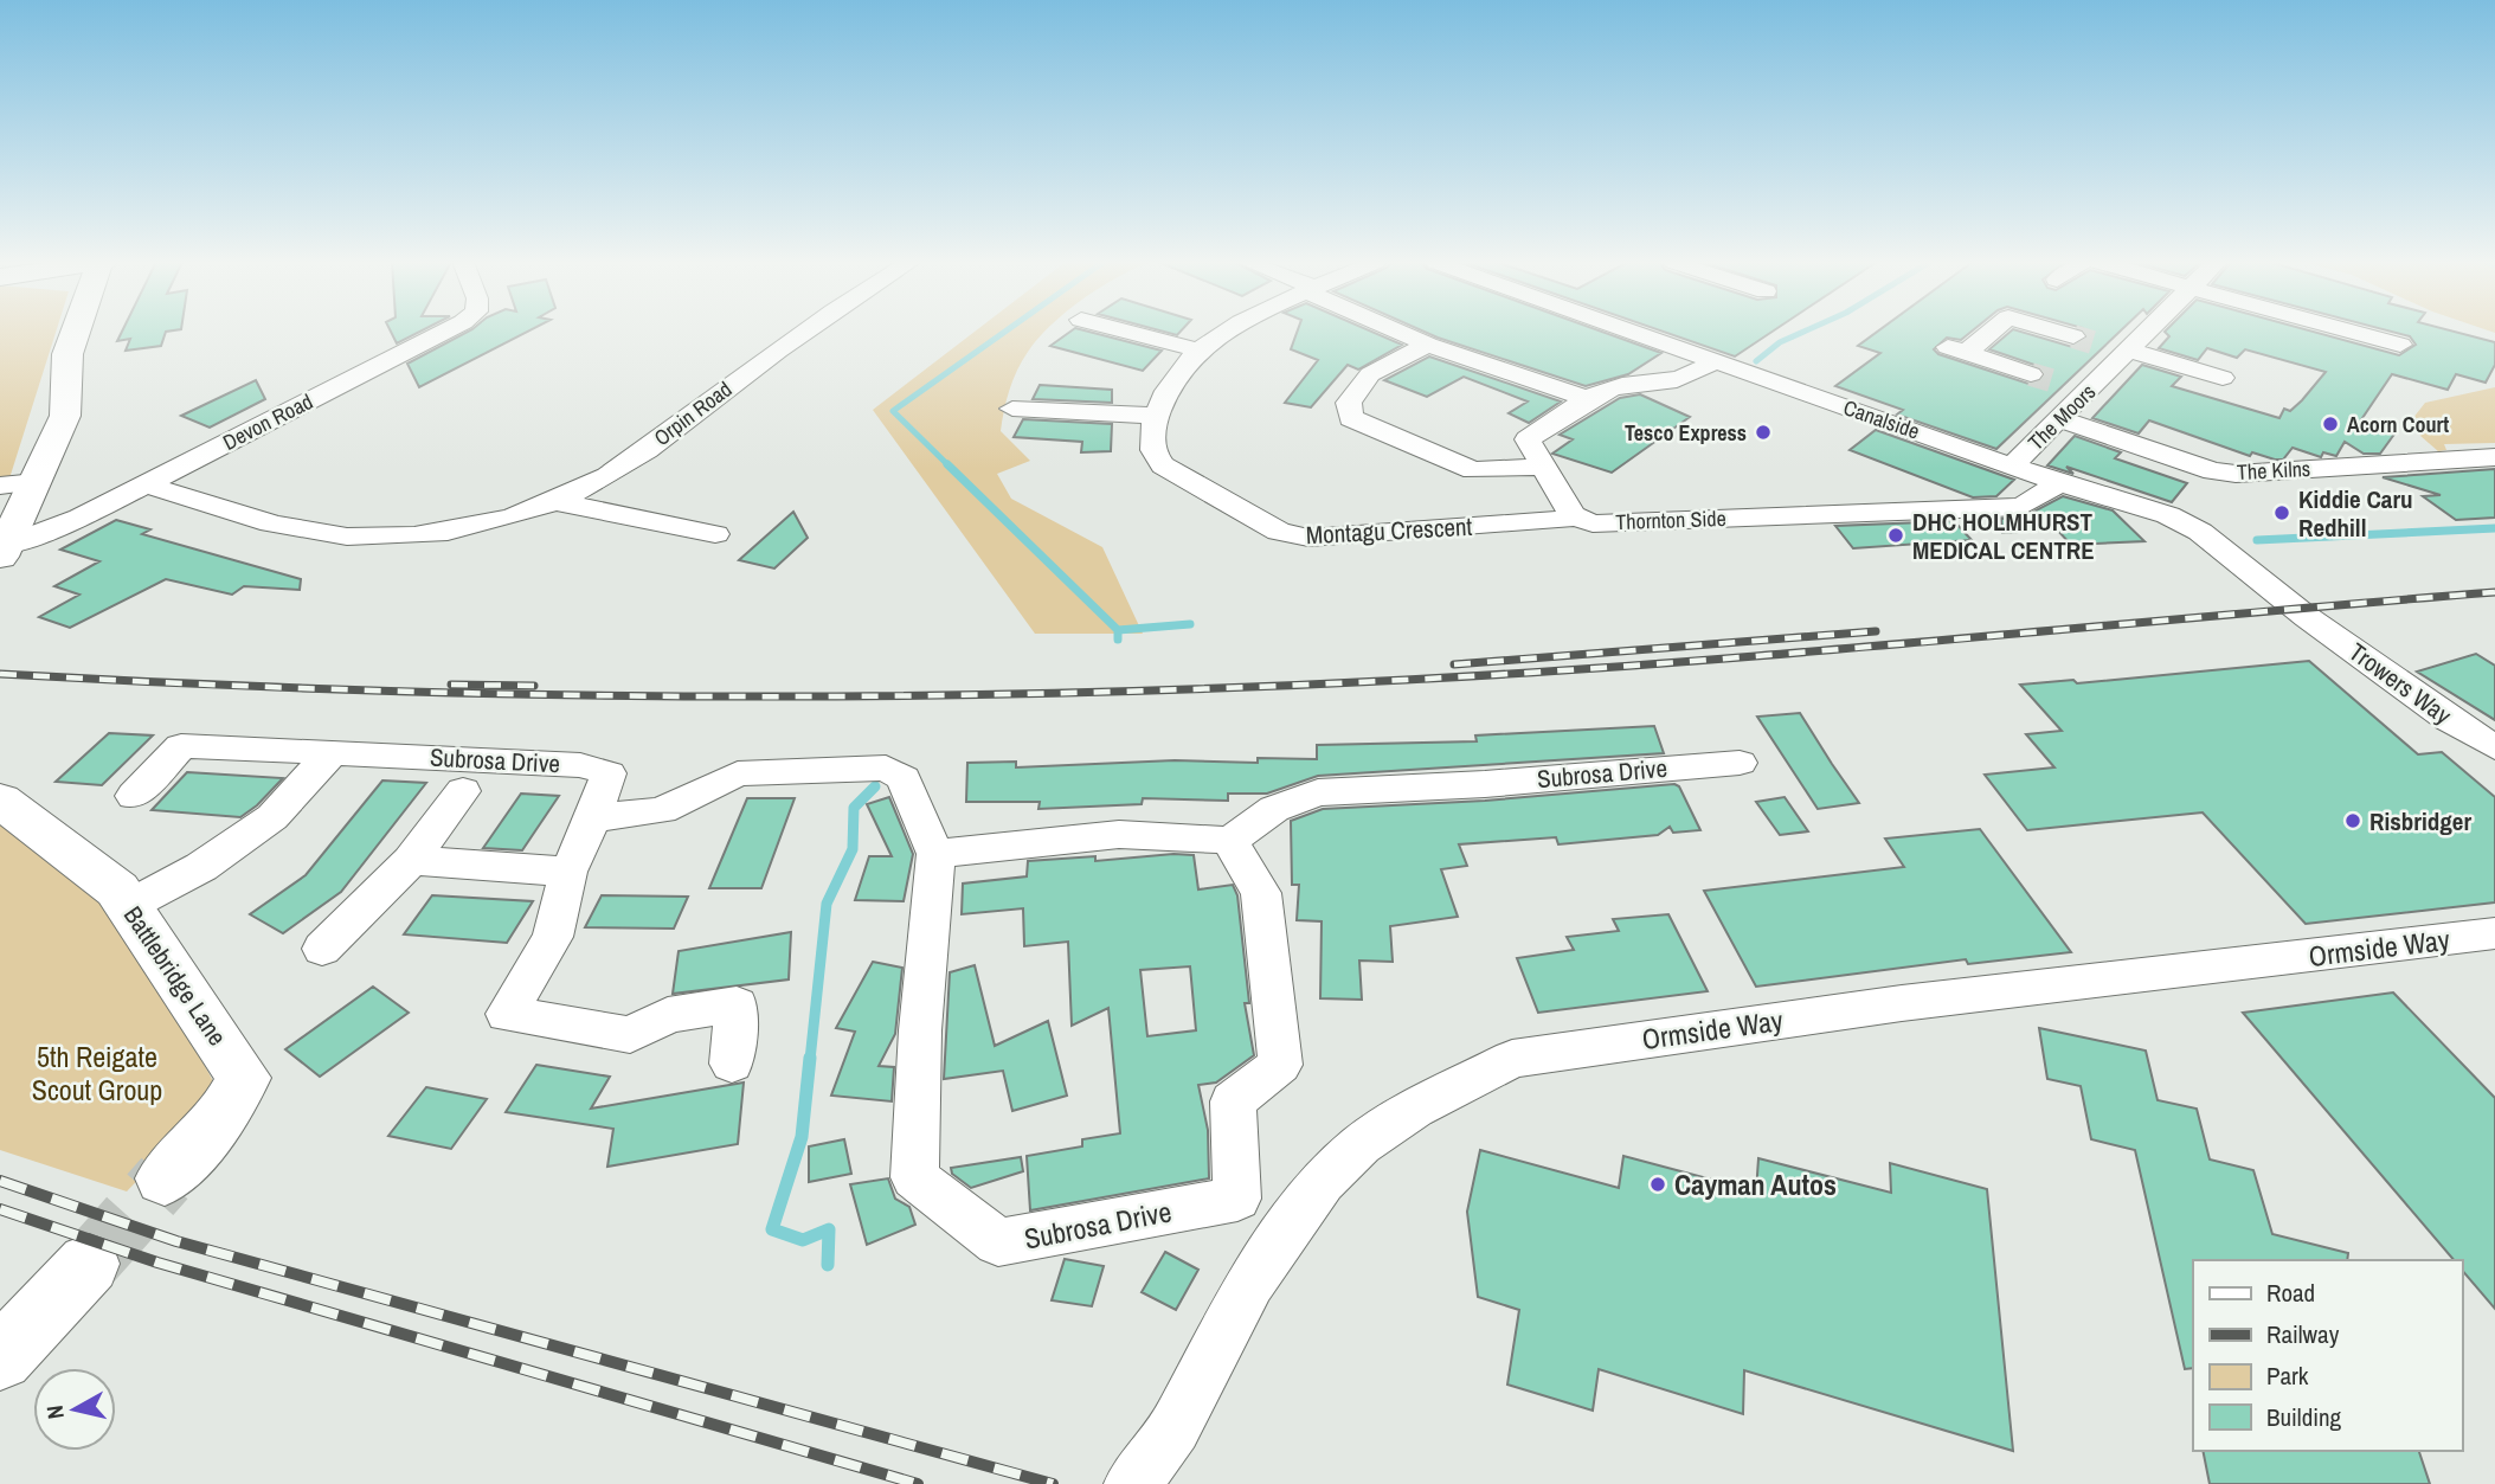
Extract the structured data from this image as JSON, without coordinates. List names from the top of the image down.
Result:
{
  "streets": {
    "street": [
      "Orpin Road",
      "The Moors",
      "Canalside",
      "Devon Road",
      "The Kilns",
      "Thornton Side",
      "Montagu Crescent",
      "Trowers Way",
      "Subrosa Drive",
      "Ormside Way",
      "Battlebridge Lane"
    ]
  },
  "crossings": [
    ["Orpin Road", "Devon Road"],
    ["The Moors", "Canalside"],
    ["The Moors", "The Kilns"],
    ["Canalside", "Thornton Side"],
    ["Canalside", "Trowers Way"],
    ["Thornton Side", "Montagu Crescent"]
  ],
  "parks": ["5th Reigate Scout Group"],
  "places": [
    "Acorn Court",
    "Tesco Express",
    "Kiddie Caru Redhill",
    "DHC HOLMHURST MEDICAL CENTRE",
    "Risbridger",
    "Cayman Autos"
  ],
  "legend": [
    "Road",
    "Railway",
    "Park",
    "Building"
  ],
  "north": "left"
}
